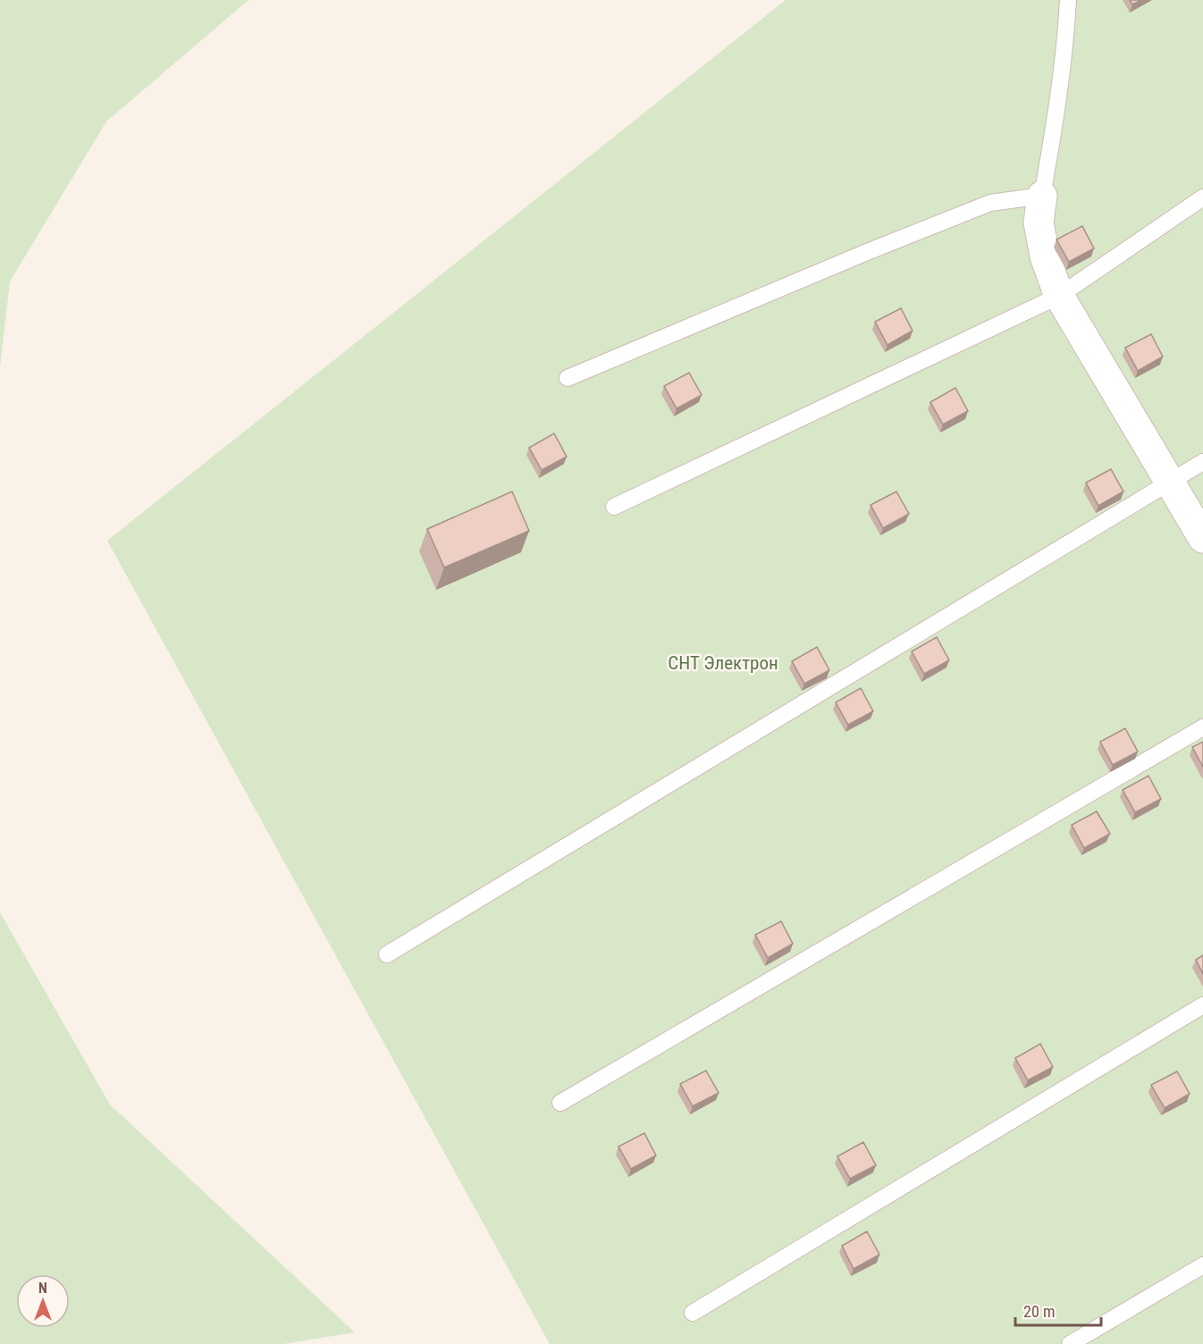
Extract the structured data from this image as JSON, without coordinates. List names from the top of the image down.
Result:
{
  "parks": ["СНТ Электрон"],
  "scale_bar": "20 m",
  "north": "top"
}
